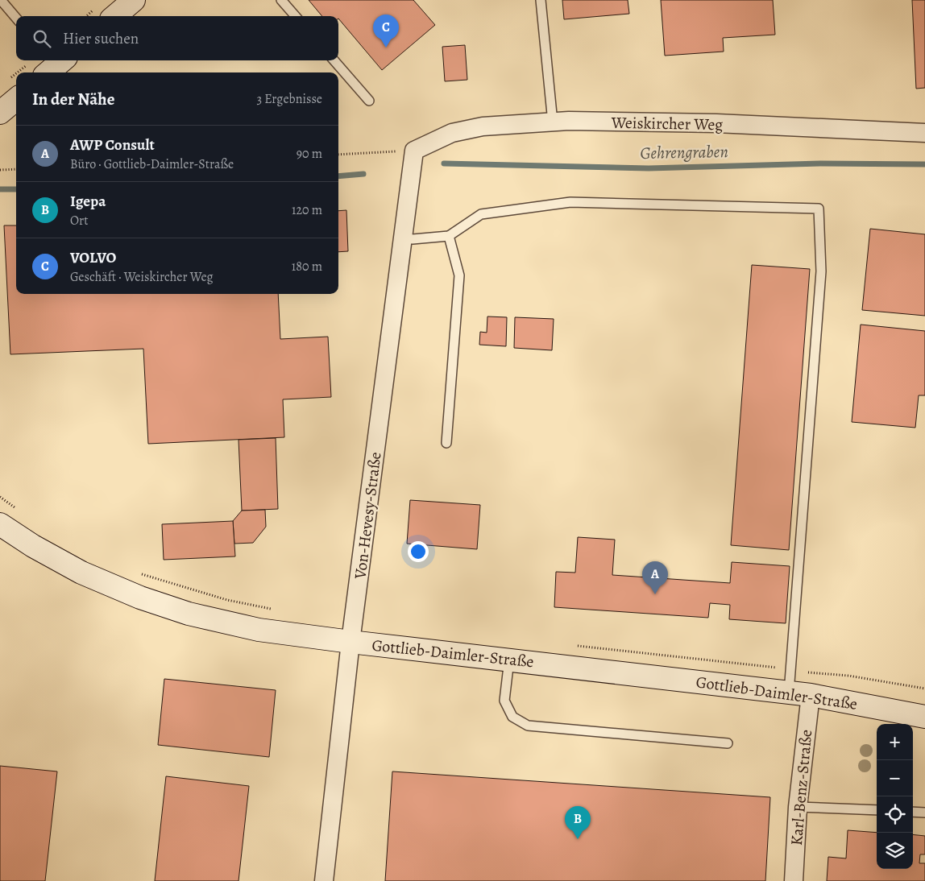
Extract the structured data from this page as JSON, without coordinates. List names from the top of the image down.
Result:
{
  "streets": {
    "street": [
      "Weiskircher Weg",
      "Von-Hevesy-Straße",
      "Gottlieb-Daimler-Straße",
      "Karl-Benz-Straße"
    ]
  },
  "crossings": [
    ["Weiskircher Weg", "Von-Hevesy-Straße"],
    ["Von-Hevesy-Straße", "Gottlieb-Daimler-Straße"],
    ["Gottlieb-Daimler-Straße", "Karl-Benz-Straße"]
  ],
  "water": ["Gehrengraben"],
  "page": {
    "pins": ["C", "A", "B"],
    "search": "Hier suchen",
    "heading": ["In der Nähe", "3 Ergebnisse"],
    "list": [
      {
        "mark": "A",
        "name": "AWP Consult",
        "note": "Büro · Gottlieb-Daimler-Straße",
        "value": "90 m"
      },
      {
        "mark": "B",
        "name": "Igepa",
        "note": "Ort",
        "value": "120 m"
      },
      {
        "mark": "C",
        "name": "VOLVO",
        "note": "Geschäft · Weiskircher Weg",
        "value": "180 m"
      }
    ],
    "map_buttons": ["+", "−"]
  }
}
